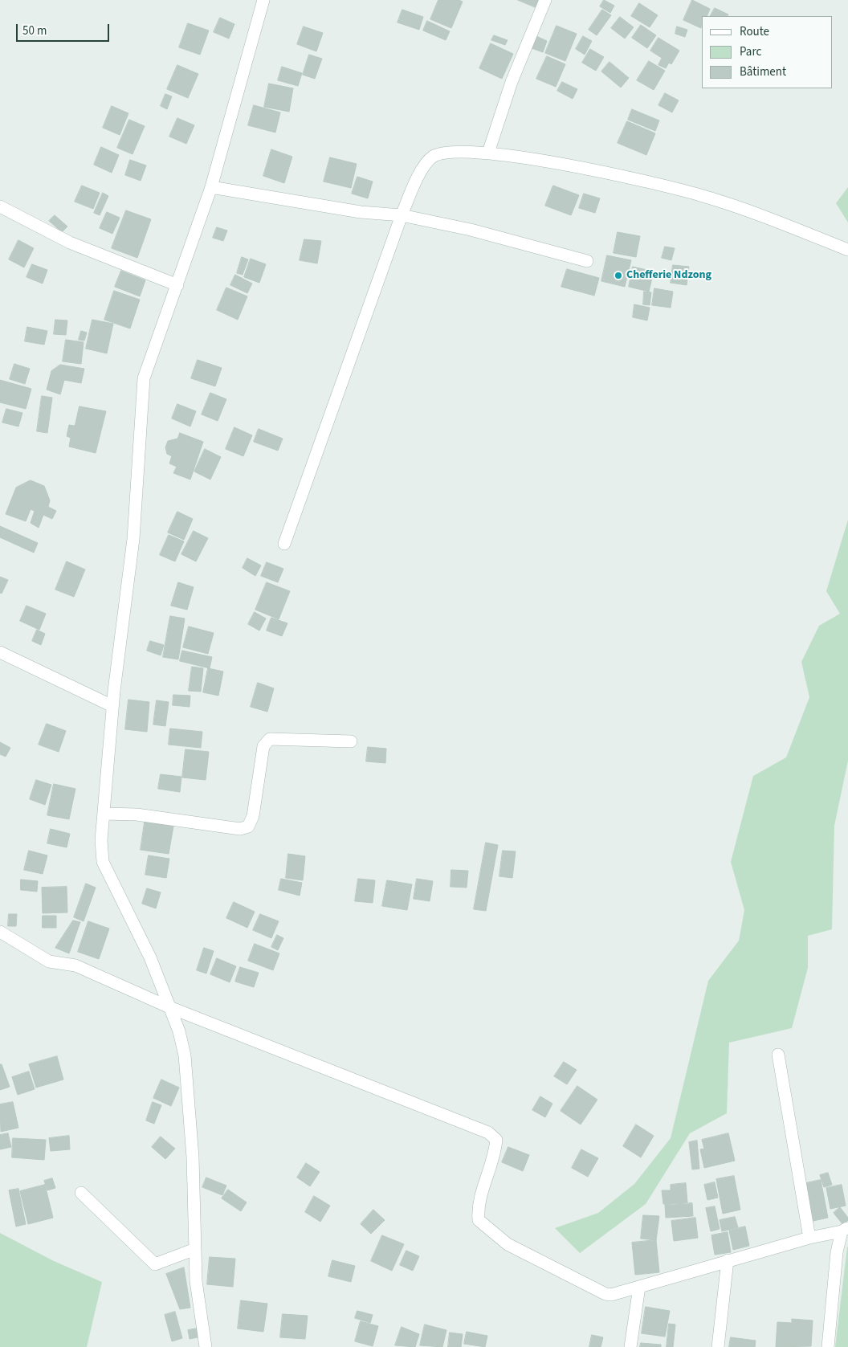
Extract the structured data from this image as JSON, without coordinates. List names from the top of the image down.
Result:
{
  "places": ["Chefferie Ndzong"],
  "legend": ["Route", "Parc", "Bâtiment"],
  "scale_bar": "50 m"
}
